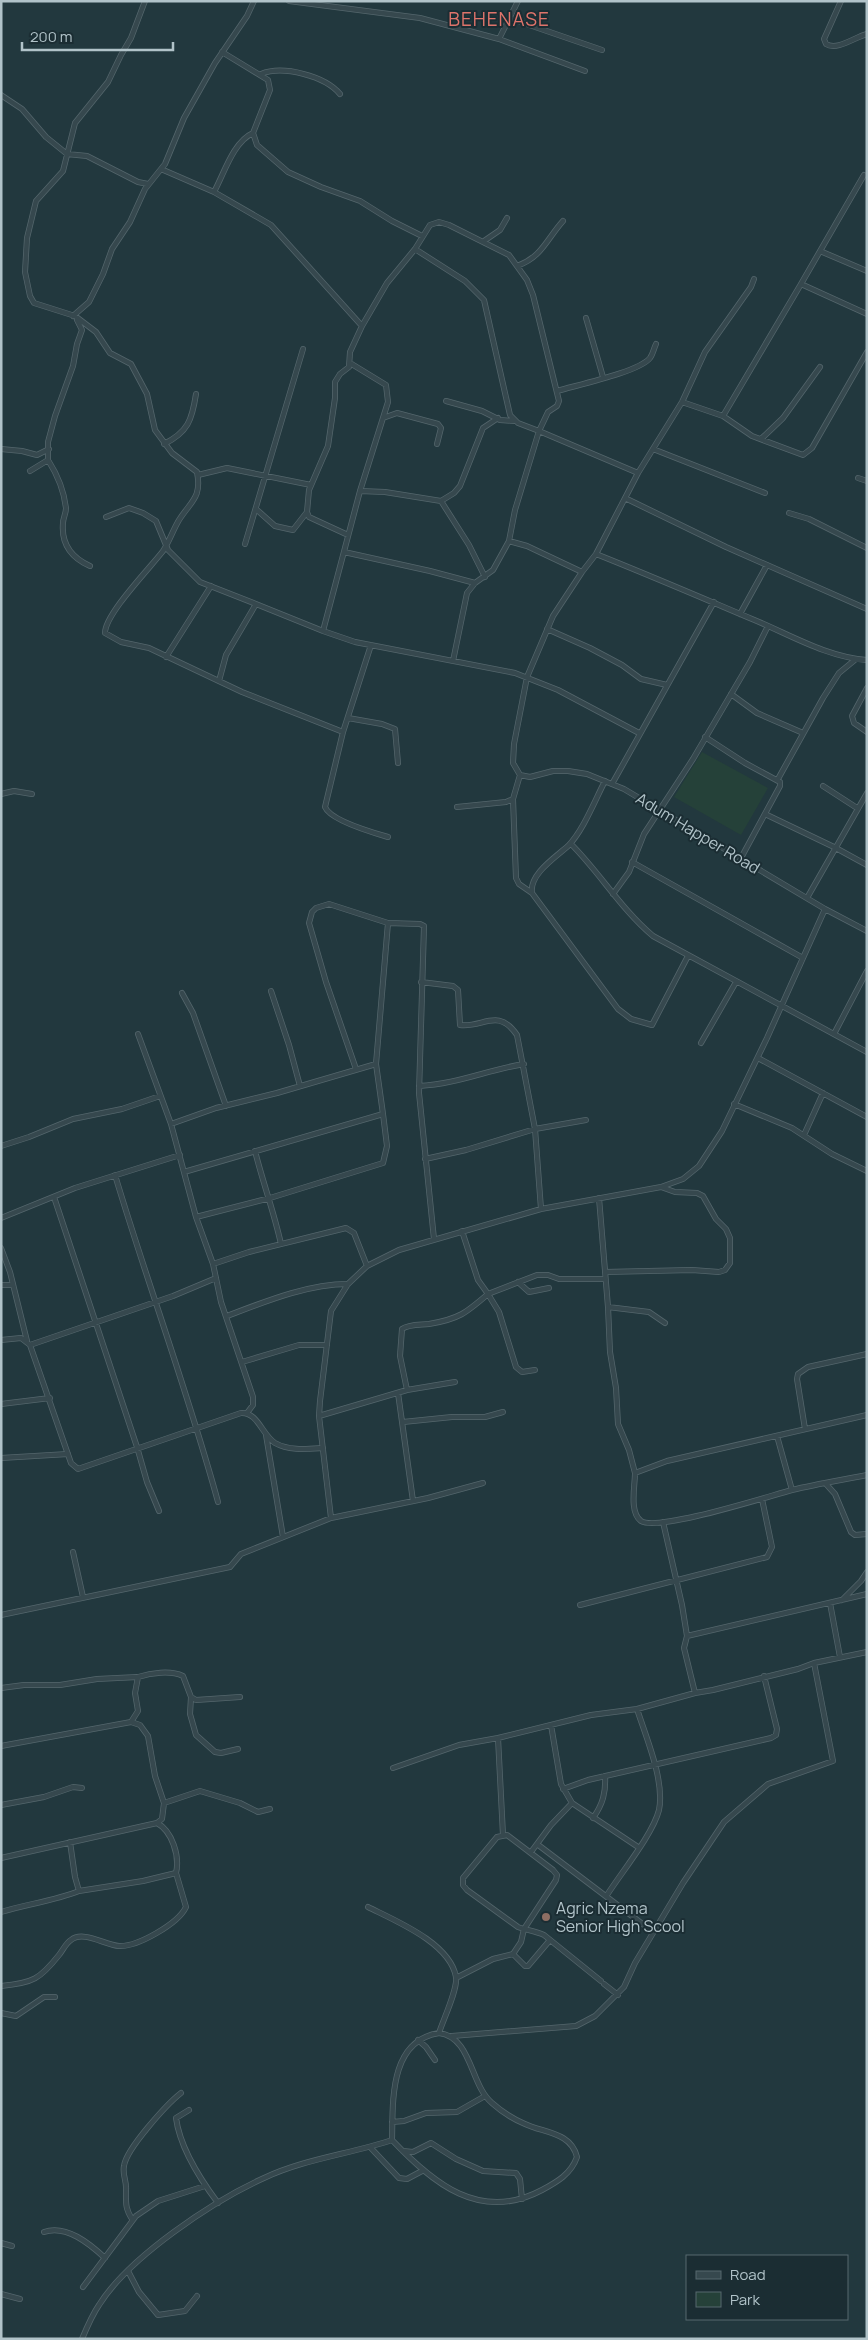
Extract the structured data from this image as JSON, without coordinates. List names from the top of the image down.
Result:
{
  "streets": {
    "street": ["Adum Happer Road"]
  },
  "districts": ["BEHENASE"],
  "places": ["Agric Nzema Senior High Scool"],
  "legend": ["Road", "Park"],
  "scale_bar": "200 m"
}
